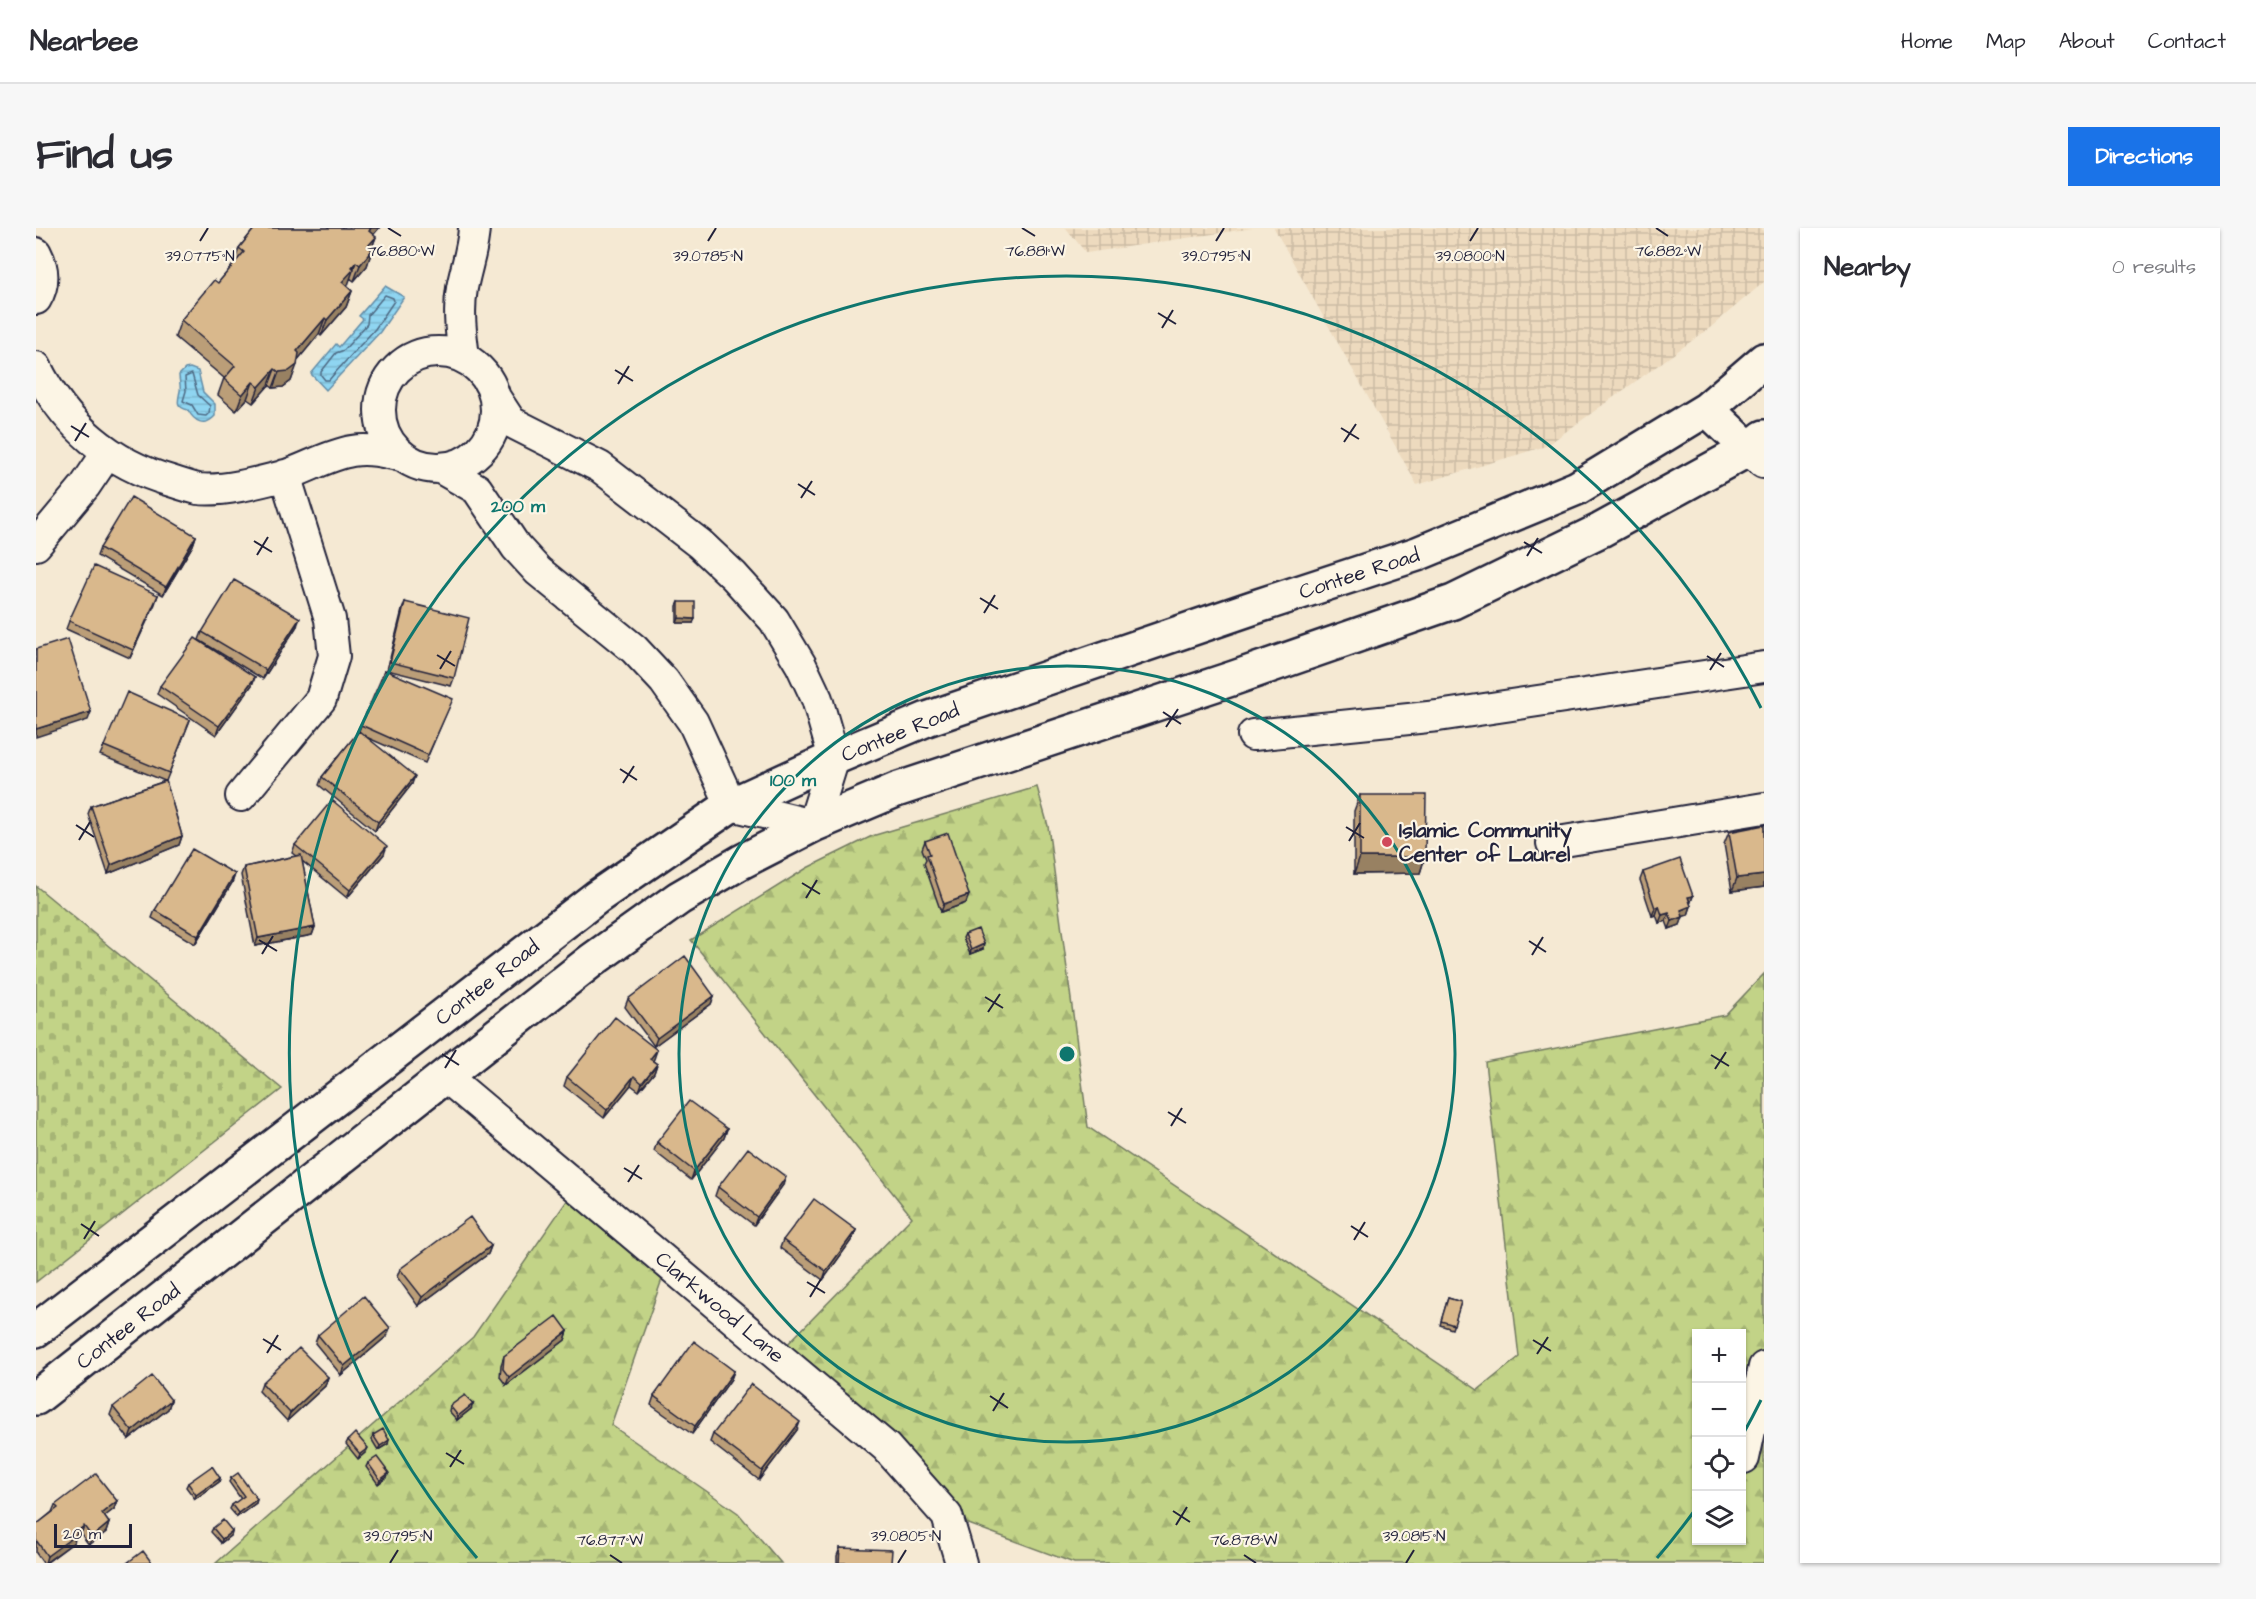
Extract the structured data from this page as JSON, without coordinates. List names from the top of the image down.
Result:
{
  "streets": {
    "street": ["Contee Road", "Clarkwood Lane"]
  },
  "crossings": [
    ["Contee Road", "Clarkwood Lane"]
  ],
  "places": ["Islamic Community Center of Laurel"],
  "scale_bar": "20 m",
  "page": {
    "header": "Nearbee",
    "nav": [
      "Home",
      "Map",
      "About",
      "Contact"
    ],
    "title": "Find us",
    "buttons": "Directions",
    "heading": ["Nearby", "0 results"],
    "map_buttons": ["+", "−"],
    "scale": "20 m"
  },
  "coordinates": [
    "76.882°W",
    "76.880°W",
    "76.881°W",
    "39.0775°N",
    "39.0785°N",
    "39.0795°N",
    "39.0800°N",
    "39.0805°N",
    "39.0815°N",
    "76.877°W",
    "76.878°W"
  ],
  "rings": ["200 m", "100 m"]
}
